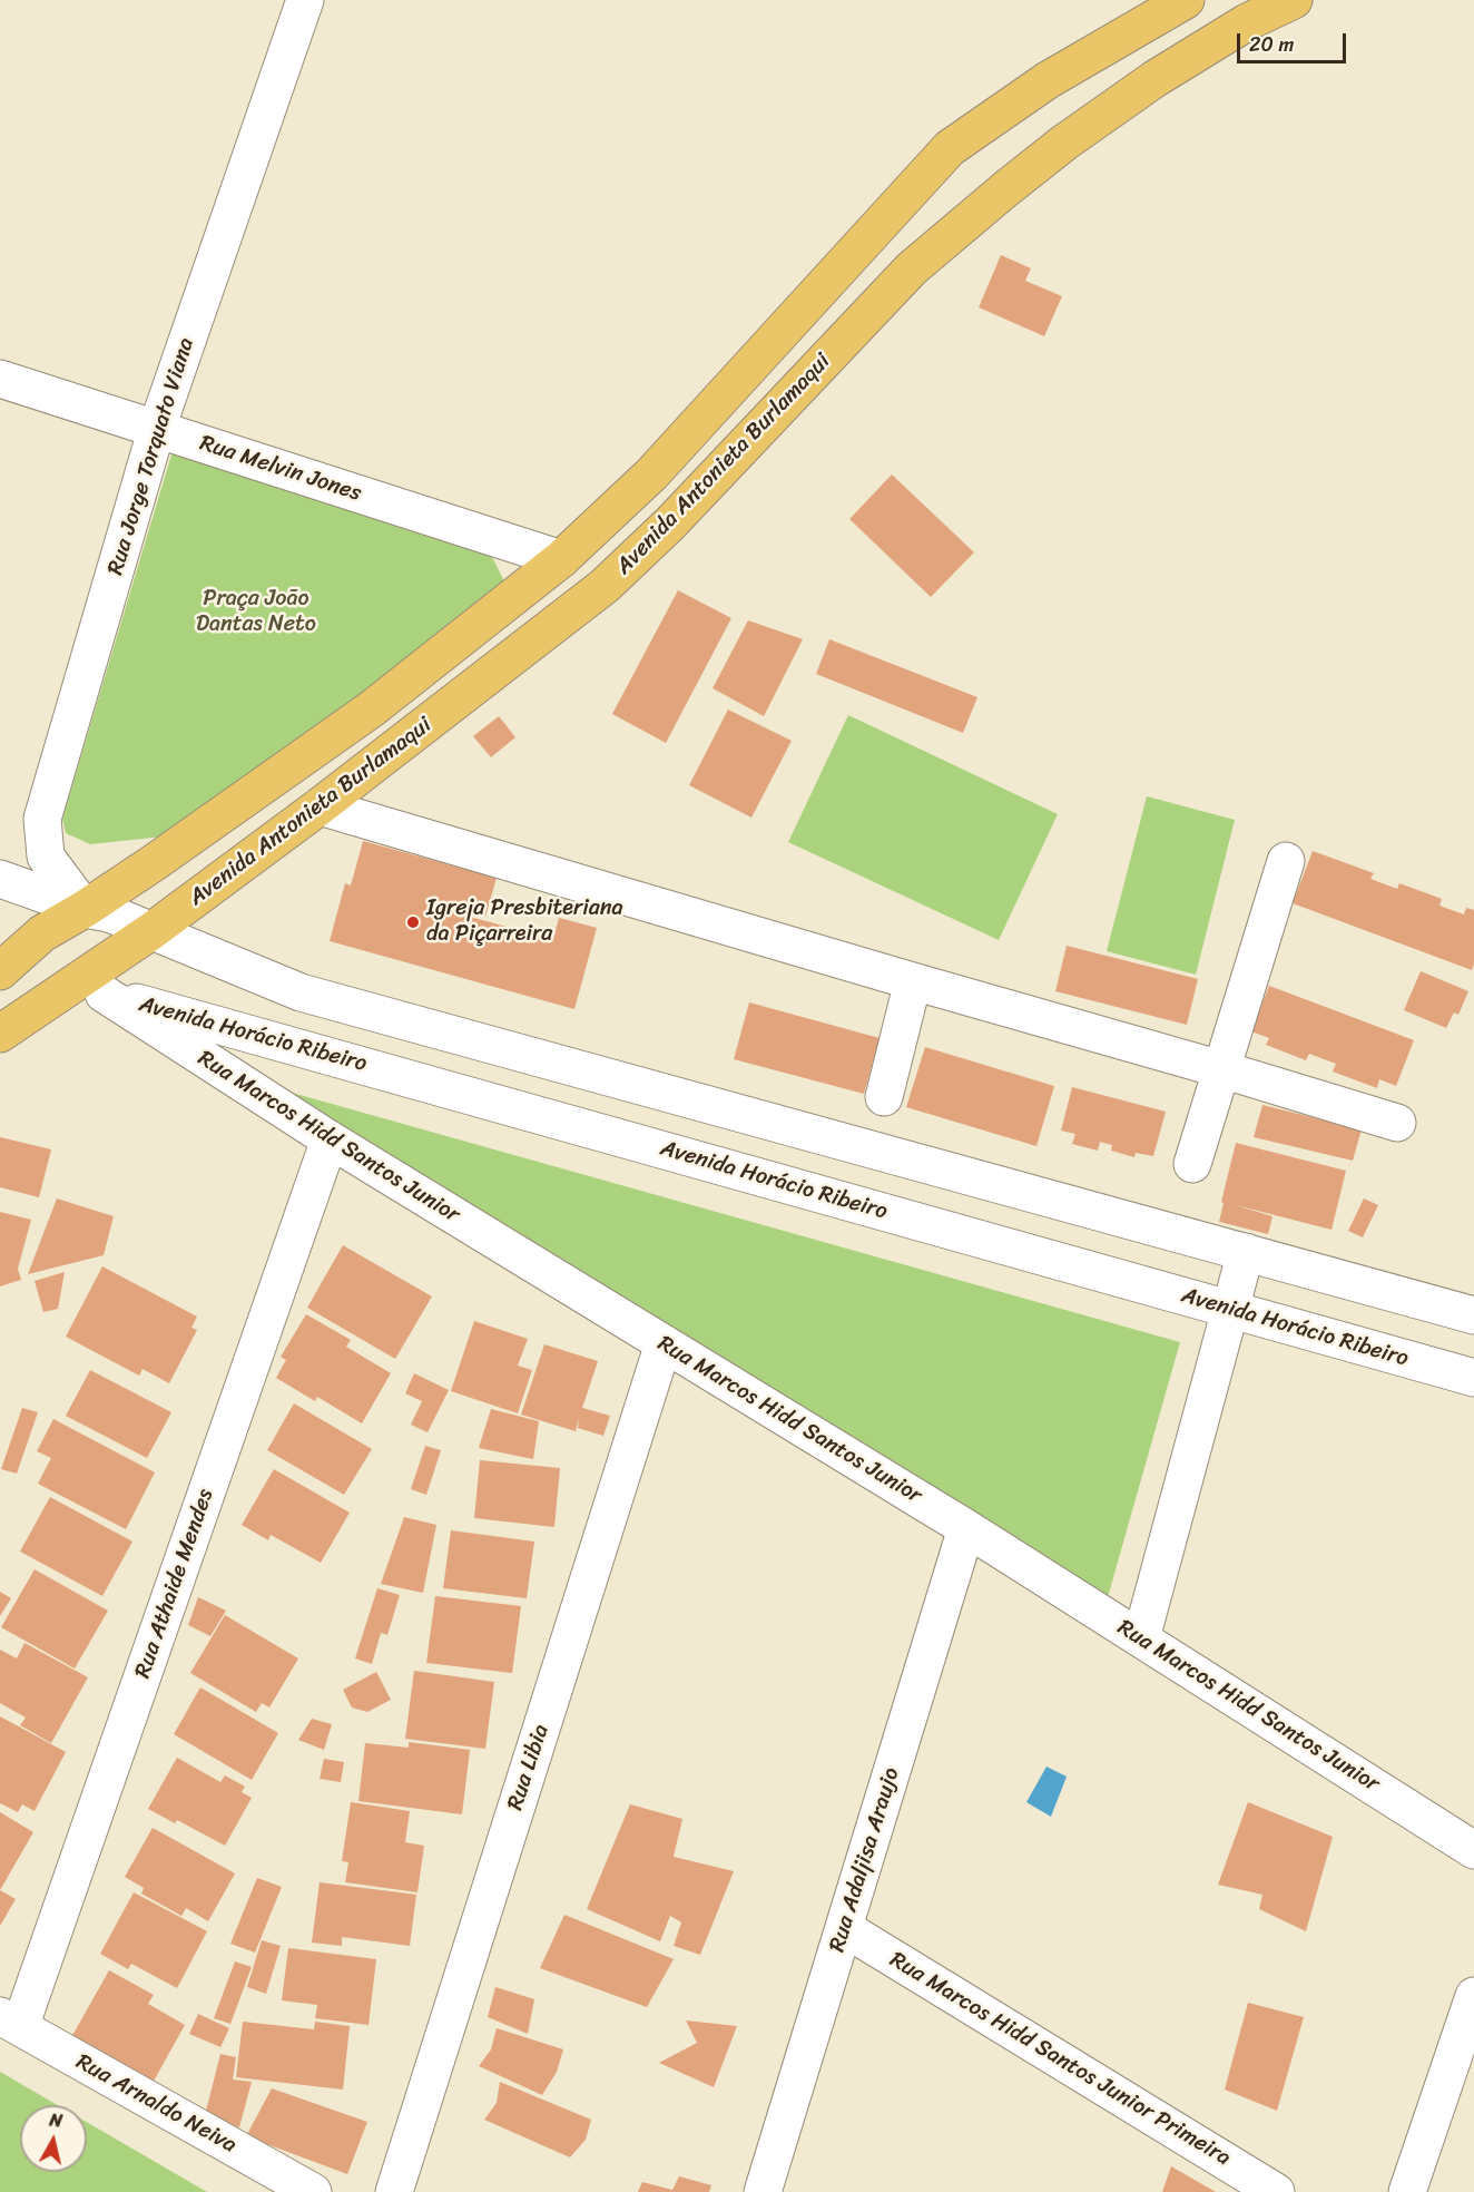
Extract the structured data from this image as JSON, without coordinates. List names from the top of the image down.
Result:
{
  "streets": {
    "main road": ["Avenida Antonieta Burlamaqui"],
    "street": [
      "Rua Jorge Torquato Viana",
      "Rua Melvin Jones",
      "Avenida Horácio Ribeiro",
      "Rua Marcos Hidd Santos Junior",
      "Rua Athaide Mendes",
      "Rua Libia",
      "Rua Adaljisa Araujo",
      "Rua Marcos Hidd Santos Junior Primeira",
      "Rua Arnaldo Neiva"
    ]
  },
  "crossings": [
    ["Rua Jorge Torquato Viana", "Avenida Antonieta Burlamaqui"],
    ["Rua Jorge Torquato Viana", "Rua Melvin Jones"],
    ["Avenida Antonieta Burlamaqui", "Rua Melvin Jones"],
    ["Avenida Antonieta Burlamaqui", "Avenida Horácio Ribeiro"],
    ["Avenida Antonieta Burlamaqui", "Rua Marcos Hidd Santos Junior"],
    ["Avenida Horácio Ribeiro", "Rua Marcos Hidd Santos Junior"],
    ["Rua Marcos Hidd Santos Junior", "Rua Athaide Mendes"],
    ["Rua Marcos Hidd Santos Junior", "Rua Libia"],
    ["Rua Marcos Hidd Santos Junior", "Rua Adaljisa Araujo"],
    ["Rua Athaide Mendes", "Rua Arnaldo Neiva"],
    ["Rua Adaljisa Araujo", "Rua Marcos Hidd Santos Junior Primeira"]
  ],
  "parks": ["Praça João Dantas Neto"],
  "places": ["Igreja Presbiteriana da Piçarreira"],
  "scale_bar": "20 m",
  "north": "top"
}
